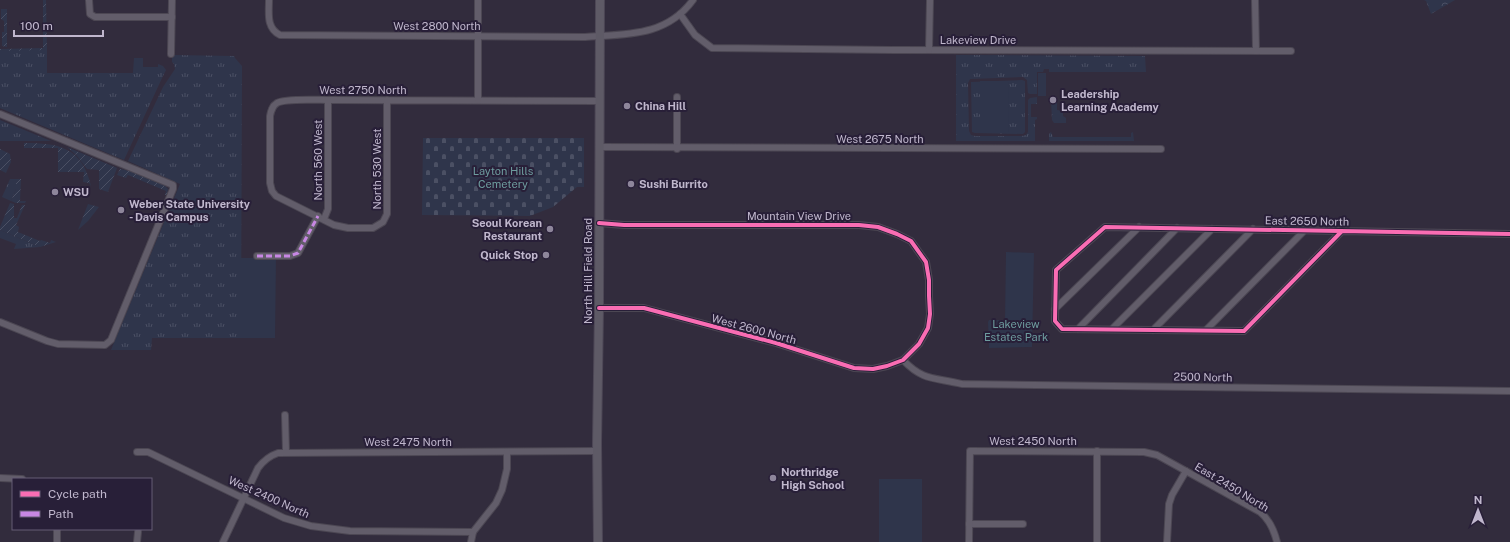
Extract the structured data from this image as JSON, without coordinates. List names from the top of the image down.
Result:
{
  "streets": {
    "main road": ["North Hill Field Road"],
    "street": [
      "West 2800 North",
      "Lakeview Drive",
      "West 2750 North",
      "West 2675 North",
      "North 560 West",
      "North 530 West",
      "Mountain View Drive",
      "East 2650 North",
      "West 2600 North",
      "2500 North",
      "West 2450 North",
      "West 2475 North",
      "East 2450 North",
      "West 2400 North"
    ]
  },
  "crossings": [
    ["West 2800 North", "Lakeview Drive"],
    ["West 2800 North", "North Hill Field Road"],
    ["West 2750 North", "North 560 West"],
    ["West 2750 North", "North 530 West"],
    ["West 2750 North", "North Hill Field Road"],
    ["West 2675 North", "North Hill Field Road"],
    ["North 560 West", "North 530 West"],
    ["Mountain View Drive", "North Hill Field Road"],
    ["Mountain View Drive", "West 2600 North"],
    ["Mountain View Drive", "2500 North"],
    ["North Hill Field Road", "West 2600 North"],
    ["North Hill Field Road", "West 2475 North"],
    ["West 2600 North", "2500 North"],
    ["West 2450 North", "East 2450 North"],
    ["West 2475 North", "West 2400 North"]
  ],
  "parks": ["Layton Hills Cemetery", "Lakeview Estates Park"],
  "places": [
    "Leadership Learning Academy",
    "China Hill",
    "Sushi Burrito",
    "WSU",
    "Weber State University - Davis Campus",
    "Seoul Korean Restaurant",
    "Quick Stop",
    "Northridge High School"
  ],
  "legend": ["Cycle path", "Path"],
  "scale_bar": "100 m",
  "north": "top"
}
